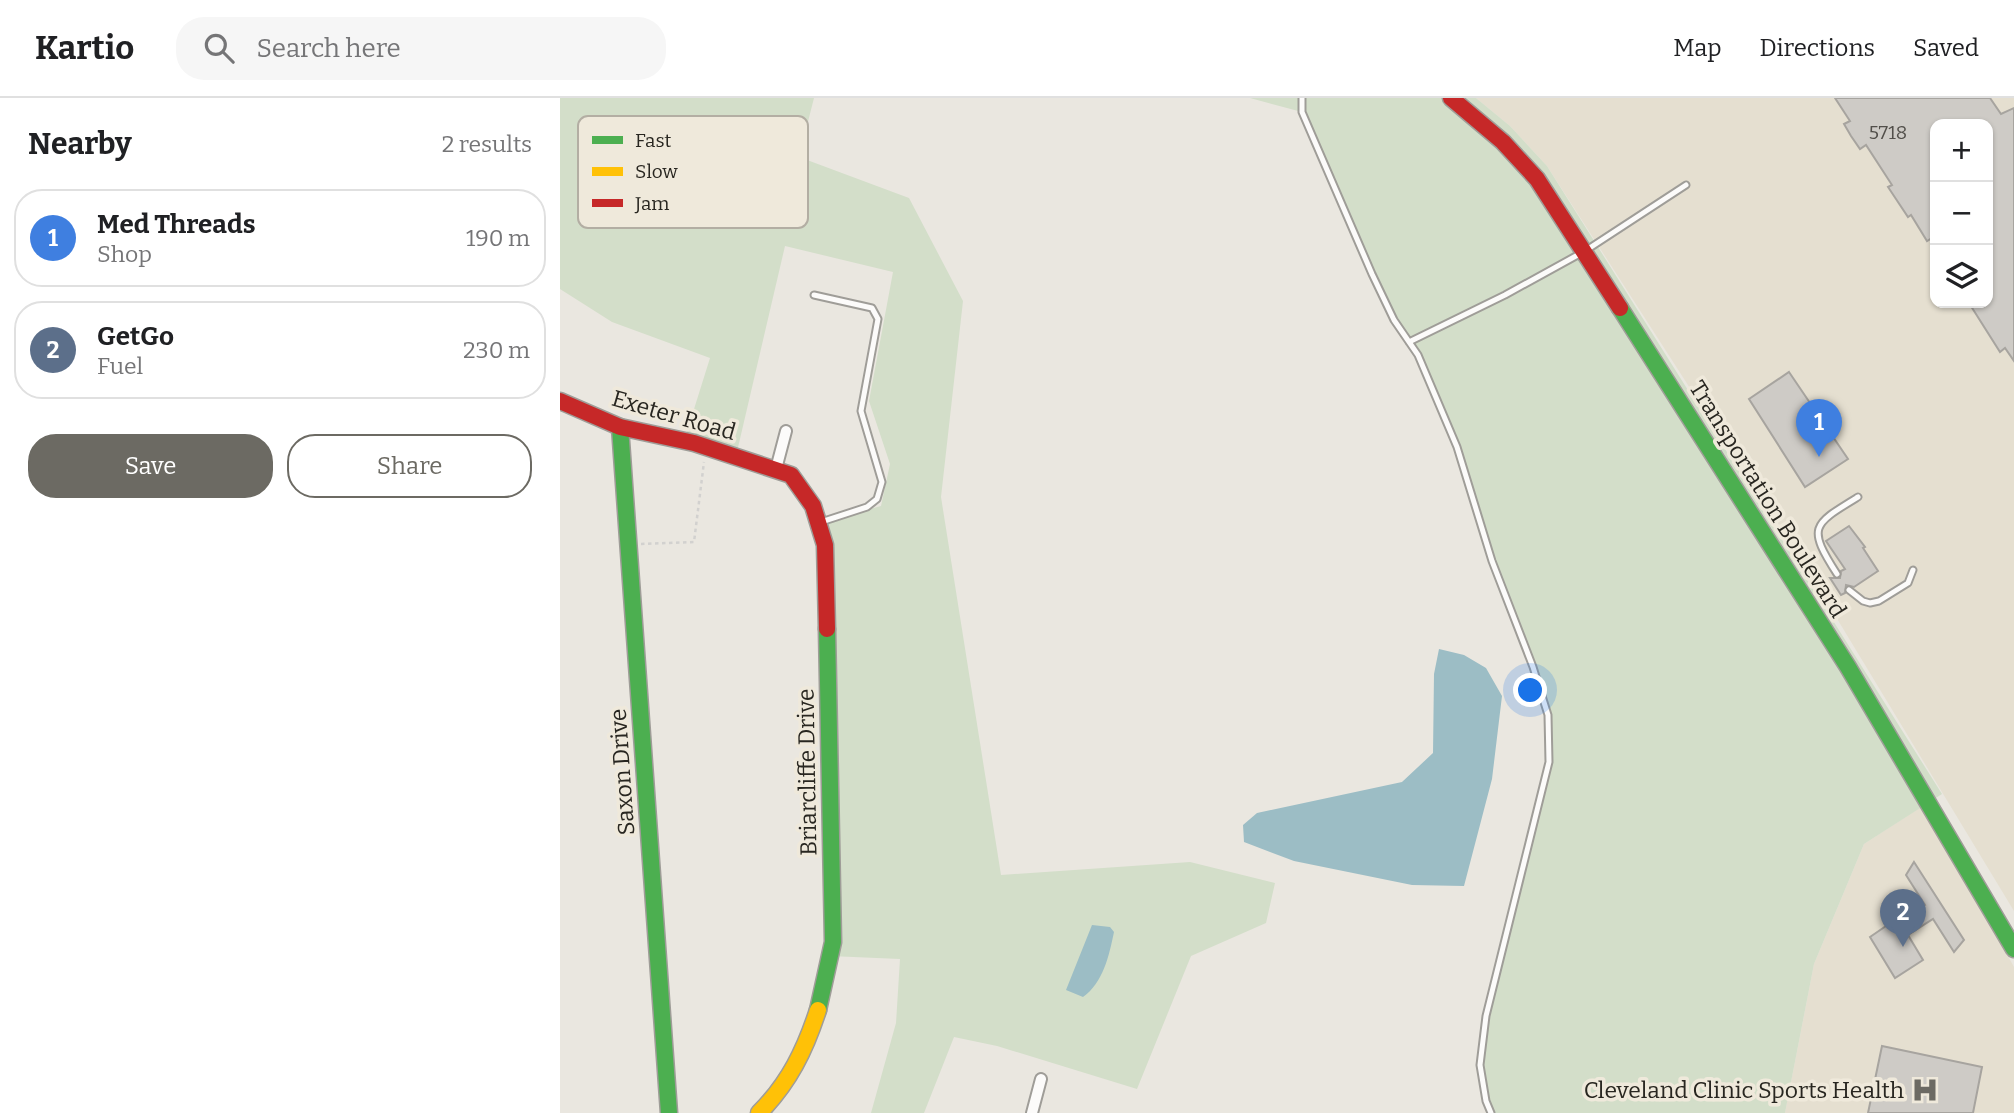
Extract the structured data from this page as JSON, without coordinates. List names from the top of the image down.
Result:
{
  "streets": {
    "street": [
      "Exeter Road",
      "Transportation Boulevard",
      "Saxon Drive",
      "Briarcliffe Drive"
    ]
  },
  "crossings": [
    ["Exeter Road", "Saxon Drive"],
    ["Exeter Road", "Briarcliffe Drive"]
  ],
  "places": {
    "hospital": ["Cleveland Clinic Sports Health"]
  },
  "house_numbers": ["5718"],
  "legend": ["Fast", "Slow", "Jam"],
  "page": {
    "header": "Kartio",
    "search": "Search here",
    "nav": ["Map", "Directions", "Saved"],
    "heading": ["Nearby", "2 results"],
    "map_buttons": ["+", "−"],
    "list": [
      {
        "mark": "1",
        "name": "Med Threads",
        "note": "Shop",
        "value": "190 m"
      },
      {
        "mark": "2",
        "name": "GetGo",
        "note": "Fuel",
        "value": "230 m"
      }
    ],
    "pins": ["1", "2"],
    "buttons": ["Save", "Share"]
  }
}
